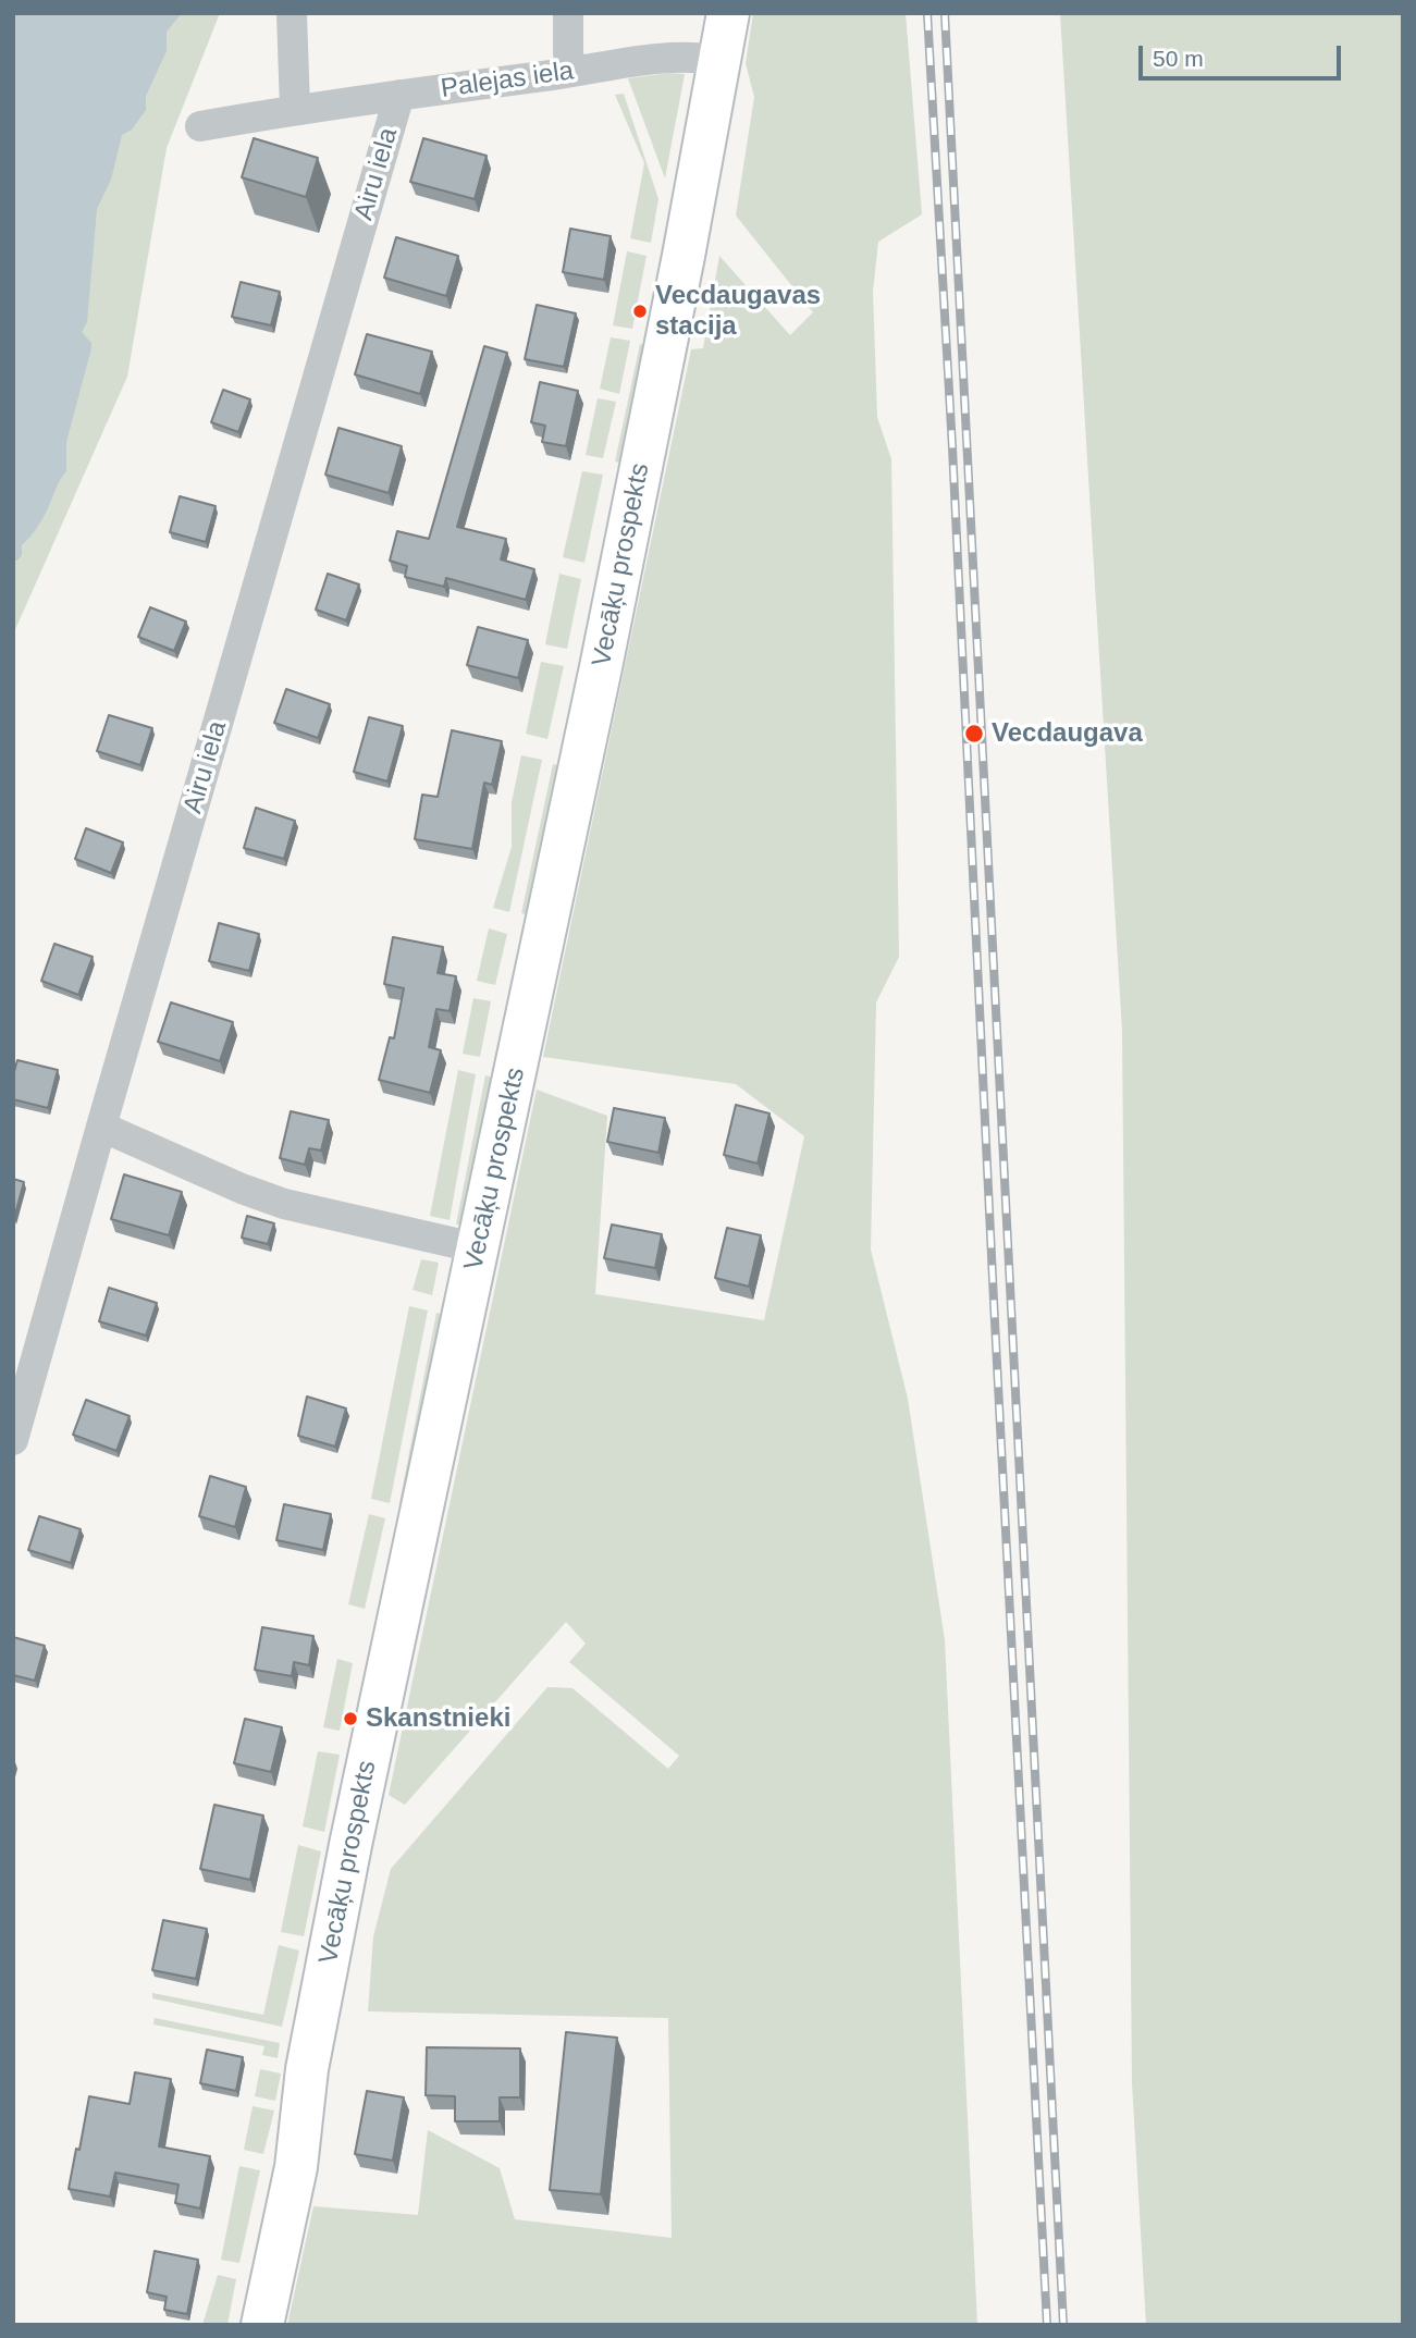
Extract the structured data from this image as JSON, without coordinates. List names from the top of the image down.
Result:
{
  "streets": {
    "main road": ["Vecāķu prospekts"],
    "street": ["Palejas iela", "Airu iela"]
  },
  "crossings": [
    ["Palejas iela", "Airu iela"],
    ["Palejas iela", "Vecāķu prospekts"]
  ],
  "places": ["Vecdaugavas stacija", "Vecdaugava", "Skanstnieki"],
  "scale_bar": "50 m"
}
